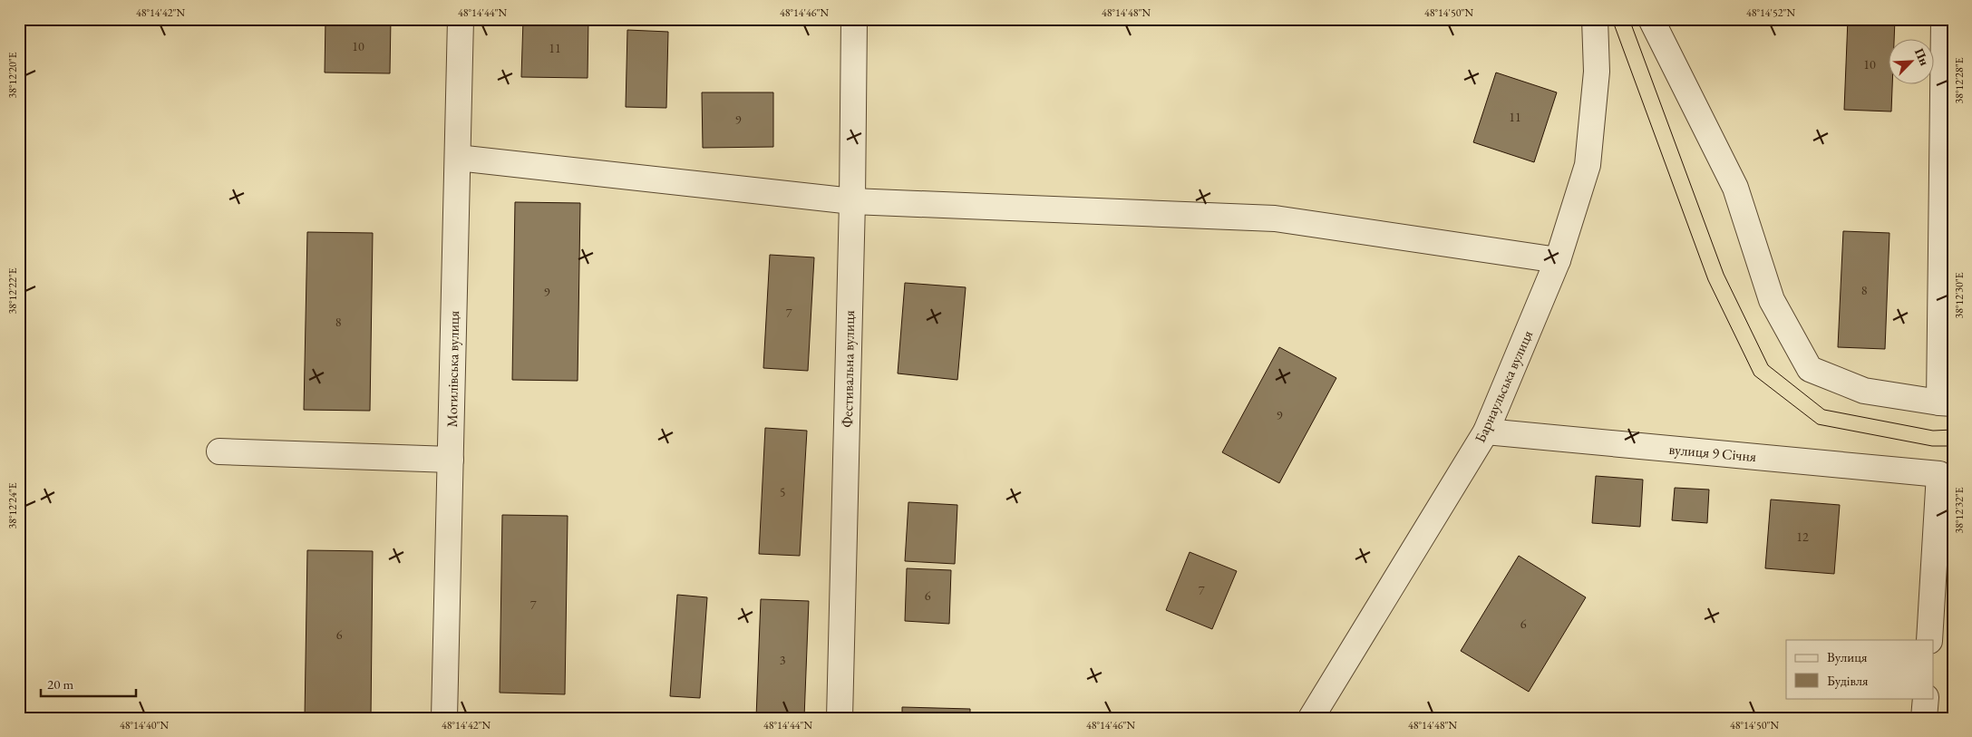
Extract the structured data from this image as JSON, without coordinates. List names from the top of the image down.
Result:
{
  "streets": {
    "street": [
      "Могилівська вулиця",
      "Фестивальна вулиця",
      "Барнаульська вулиця",
      "вулиця 9 Січня"
    ]
  },
  "crossings": [
    ["Барнаульська вулиця", "вулиця 9 Січня"]
  ],
  "house_numbers": [
    "10",
    "11",
    "10",
    "11",
    "9",
    "8",
    "9",
    "7",
    "8",
    "9",
    "5",
    "12",
    "7",
    "6",
    "7",
    "6",
    "6",
    "3"
  ],
  "legend": ["Вулиця", "Будівля"],
  "scale_bar": "20 m",
  "north": "top right",
  "coordinates": [
    "48°14'42\"N",
    "48°14'44\"N",
    "48°14'46\"N",
    "48°14'48\"N",
    "48°14'50\"N",
    "48°14'52\"N",
    "38°12'20\"E",
    "38°12'28\"E",
    "38°12'22\"E",
    "38°12'30\"E",
    "38°12'24\"E",
    "38°12'32\"E",
    "48°14'40\"N"
  ]
}
